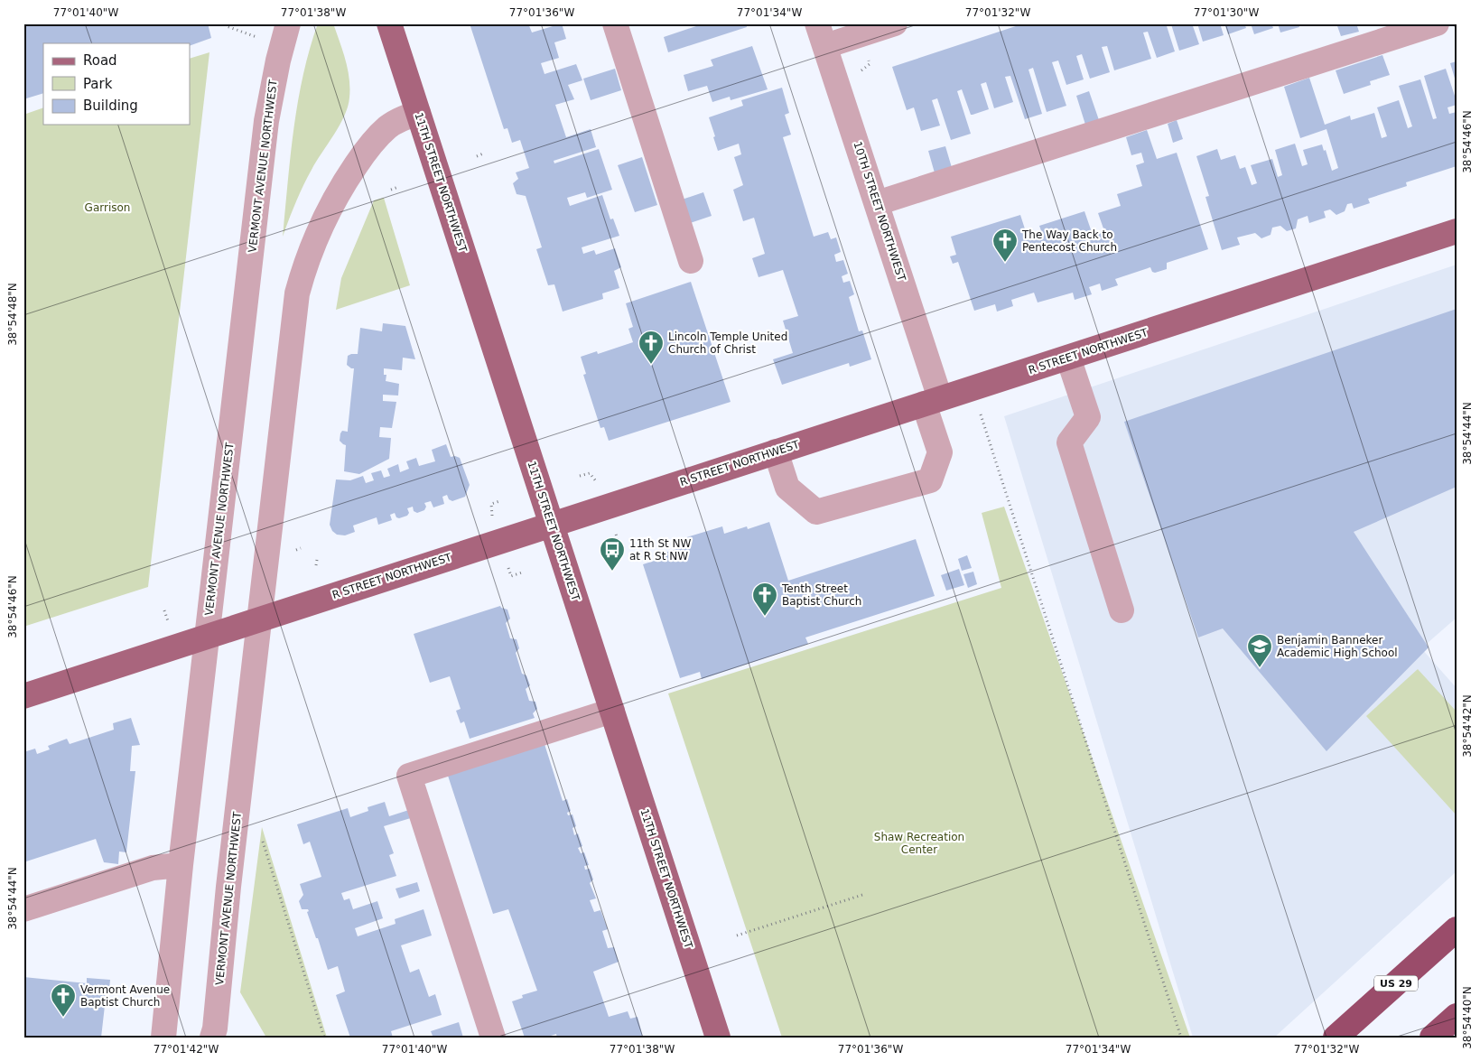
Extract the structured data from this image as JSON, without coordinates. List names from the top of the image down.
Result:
{
  "streets": {
    "highway": ["US 29"],
    "main road": ["11TH STREET NORTHWEST", "R STREET NORTHWEST"],
    "street": ["VERMONT AVENUE NORTHWEST", "10TH STREET NORTHWEST"]
  },
  "crossings": [
    ["VERMONT AVENUE NORTHWEST", "11TH STREET NORTHWEST"],
    ["VERMONT AVENUE NORTHWEST", "R STREET NORTHWEST"],
    ["11TH STREET NORTHWEST", "R STREET NORTHWEST"],
    ["10TH STREET NORTHWEST", "R STREET NORTHWEST"]
  ],
  "parks": ["Garrison", "Shaw Recreation Center"],
  "places": {
    "church": [
      "The Way Back to Pentecost Church",
      "Lincoln Temple United Church of Christ",
      "Tenth Street Baptist Church",
      "Vermont Avenue Baptist Church"
    ],
    "bus stop": ["11th St NW at R St NW"],
    "school or university": ["Benjamin Banneker Academic High School"]
  },
  "legend": ["Road", "Park", "Building"],
  "coordinates": [
    "77°01'40\"W",
    "77°01'38\"W",
    "77°01'36\"W",
    "77°01'34\"W",
    "77°01'32\"W",
    "77°01'30\"W",
    "38°54'46\"N",
    "38°54'48\"N",
    "38°54'44\"N",
    "38°54'42\"N",
    "38°54'40\"N",
    "77°01'42\"W"
  ]
}
